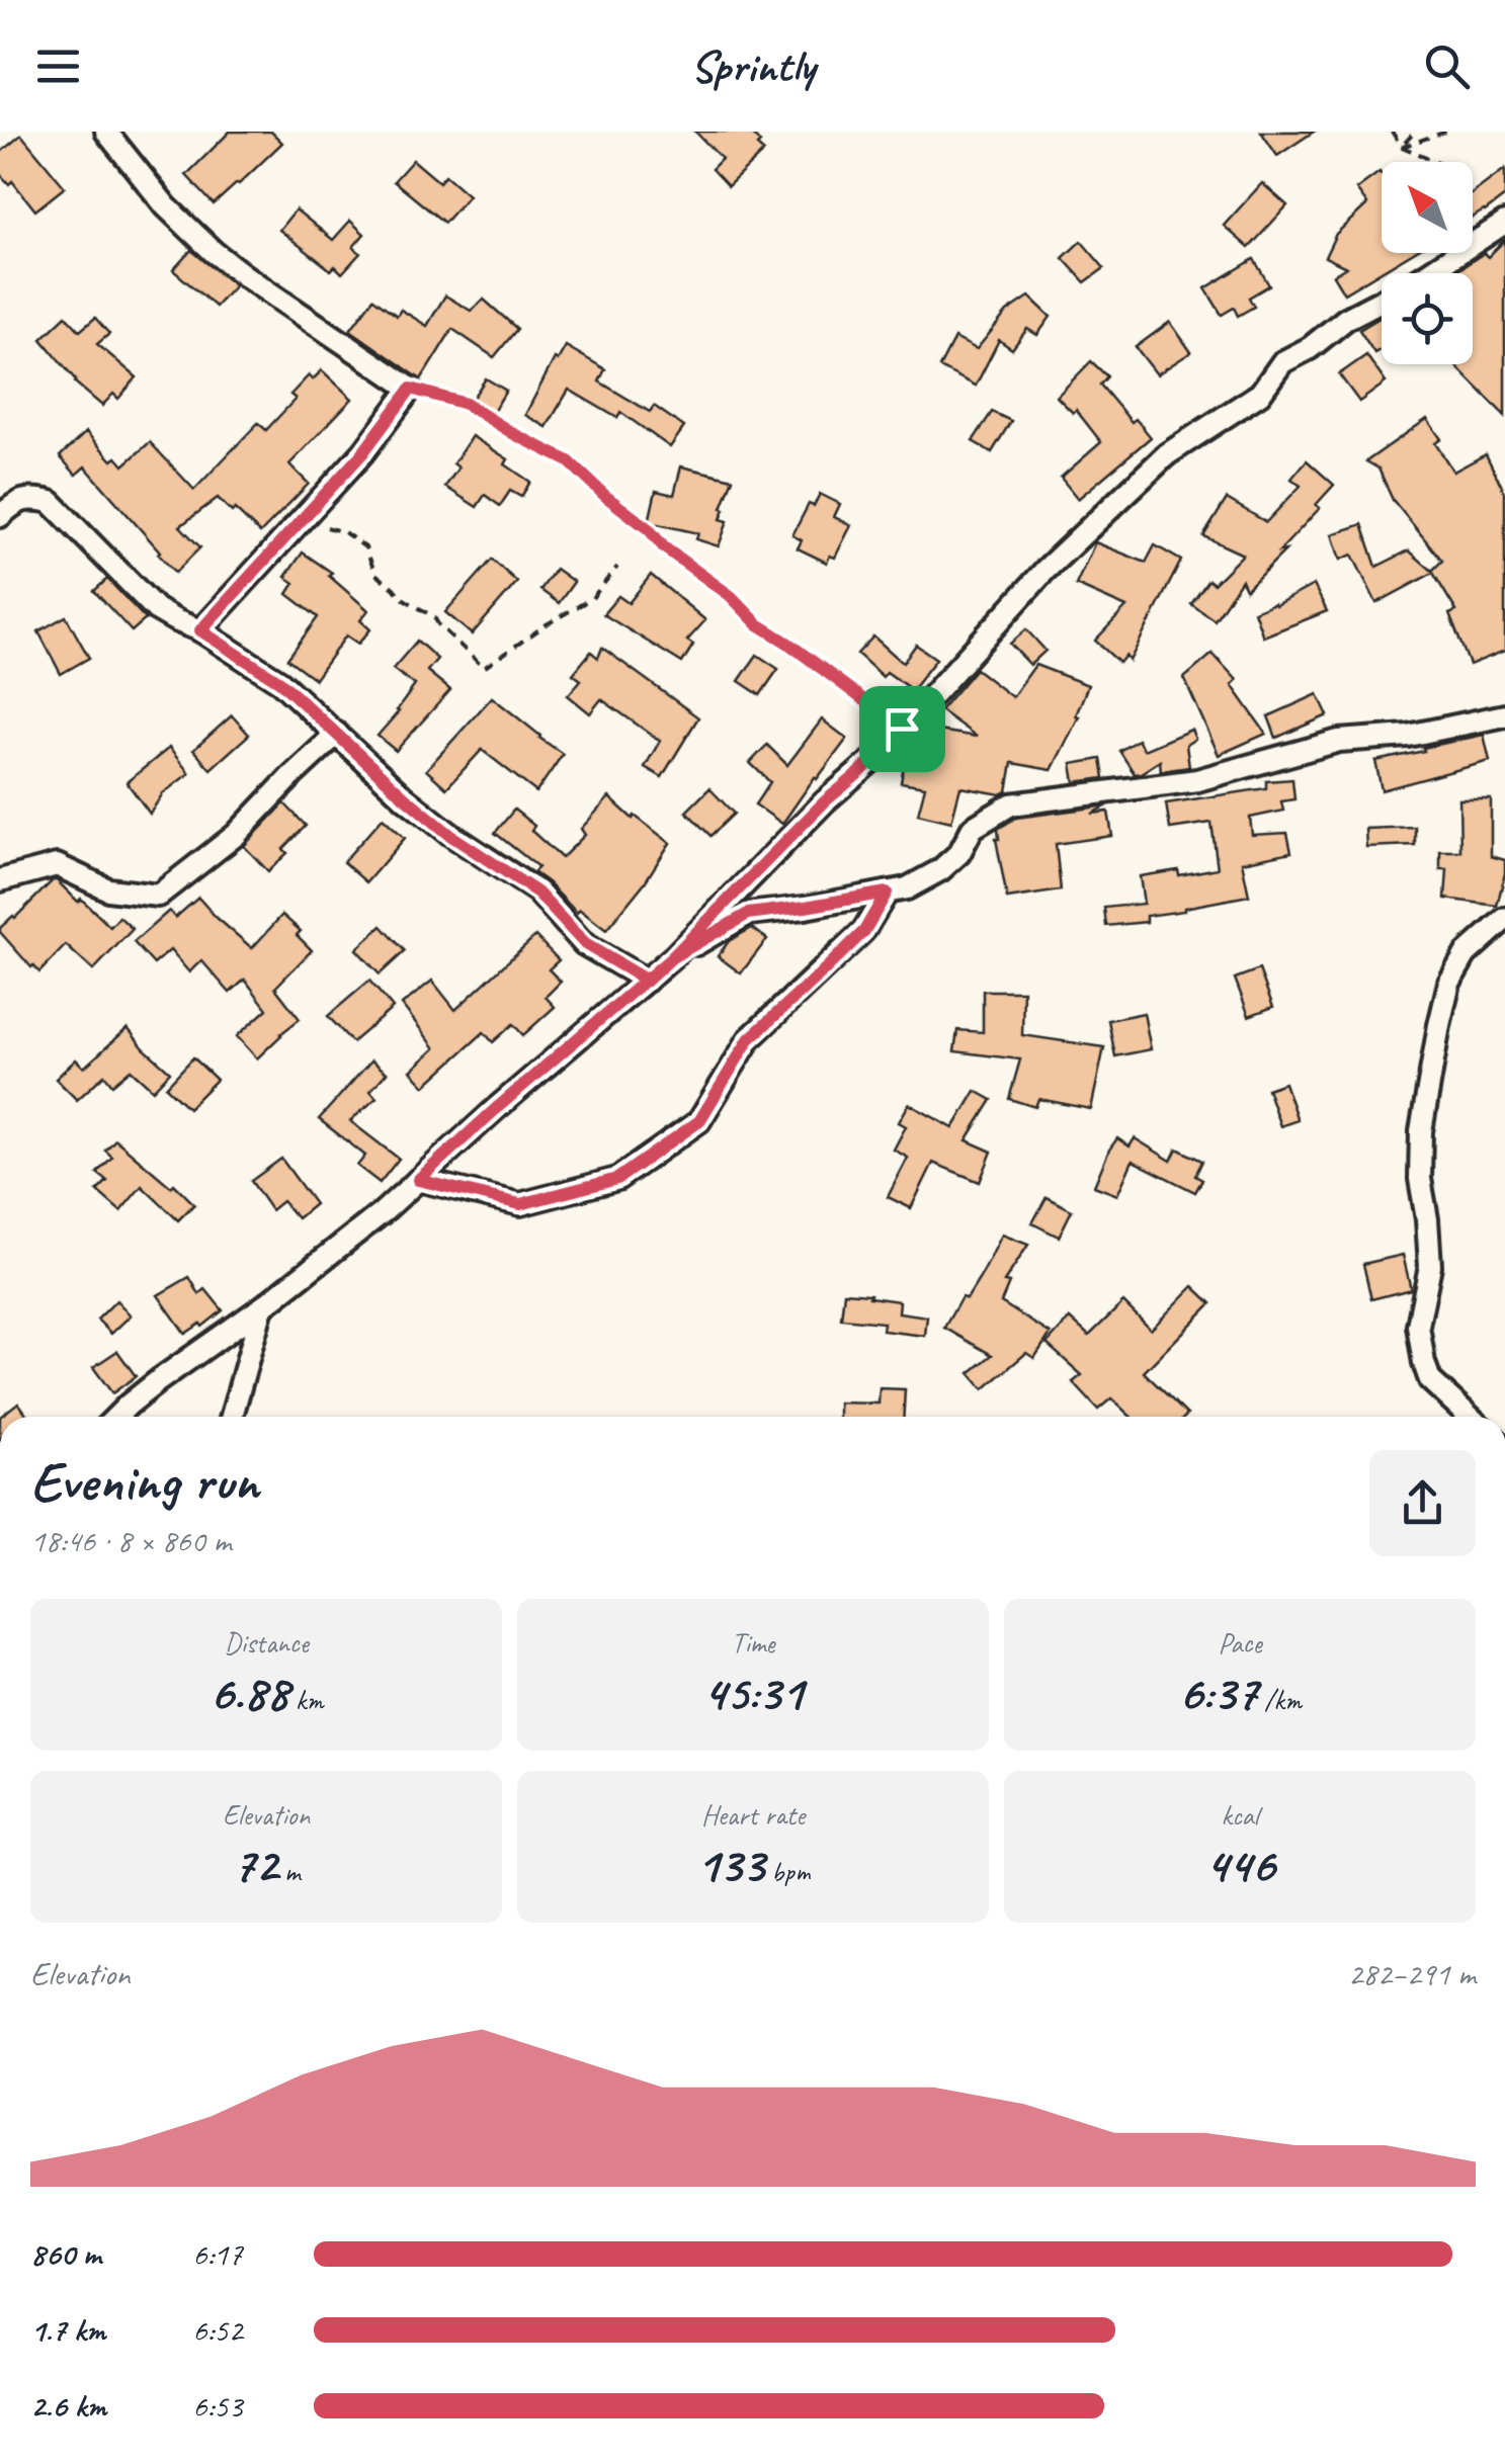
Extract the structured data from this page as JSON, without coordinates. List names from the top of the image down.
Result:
{
  "north": "top left",
  "page": {
    "header": "Sprintly",
    "heading": ["Evening run", "18:46 · 8 × 860 m"],
    "stats": [
      ["Distance", "6.88 km"],
      ["Time", "45:31"],
      ["Pace", "6:37 /km"],
      ["Elevation", "72 m"],
      ["Heart rate", "133 bpm"],
      ["kcal", "446"]
    ],
    "chart": ["Elevation", "282–291 m"],
    "list": [
      {
        "name": "860 m",
        "note": "6:17"
      },
      {
        "name": "1.7 km",
        "note": "6:52"
      },
      {
        "name": "2.6 km",
        "note": "6:53"
      }
    ]
  }
}
